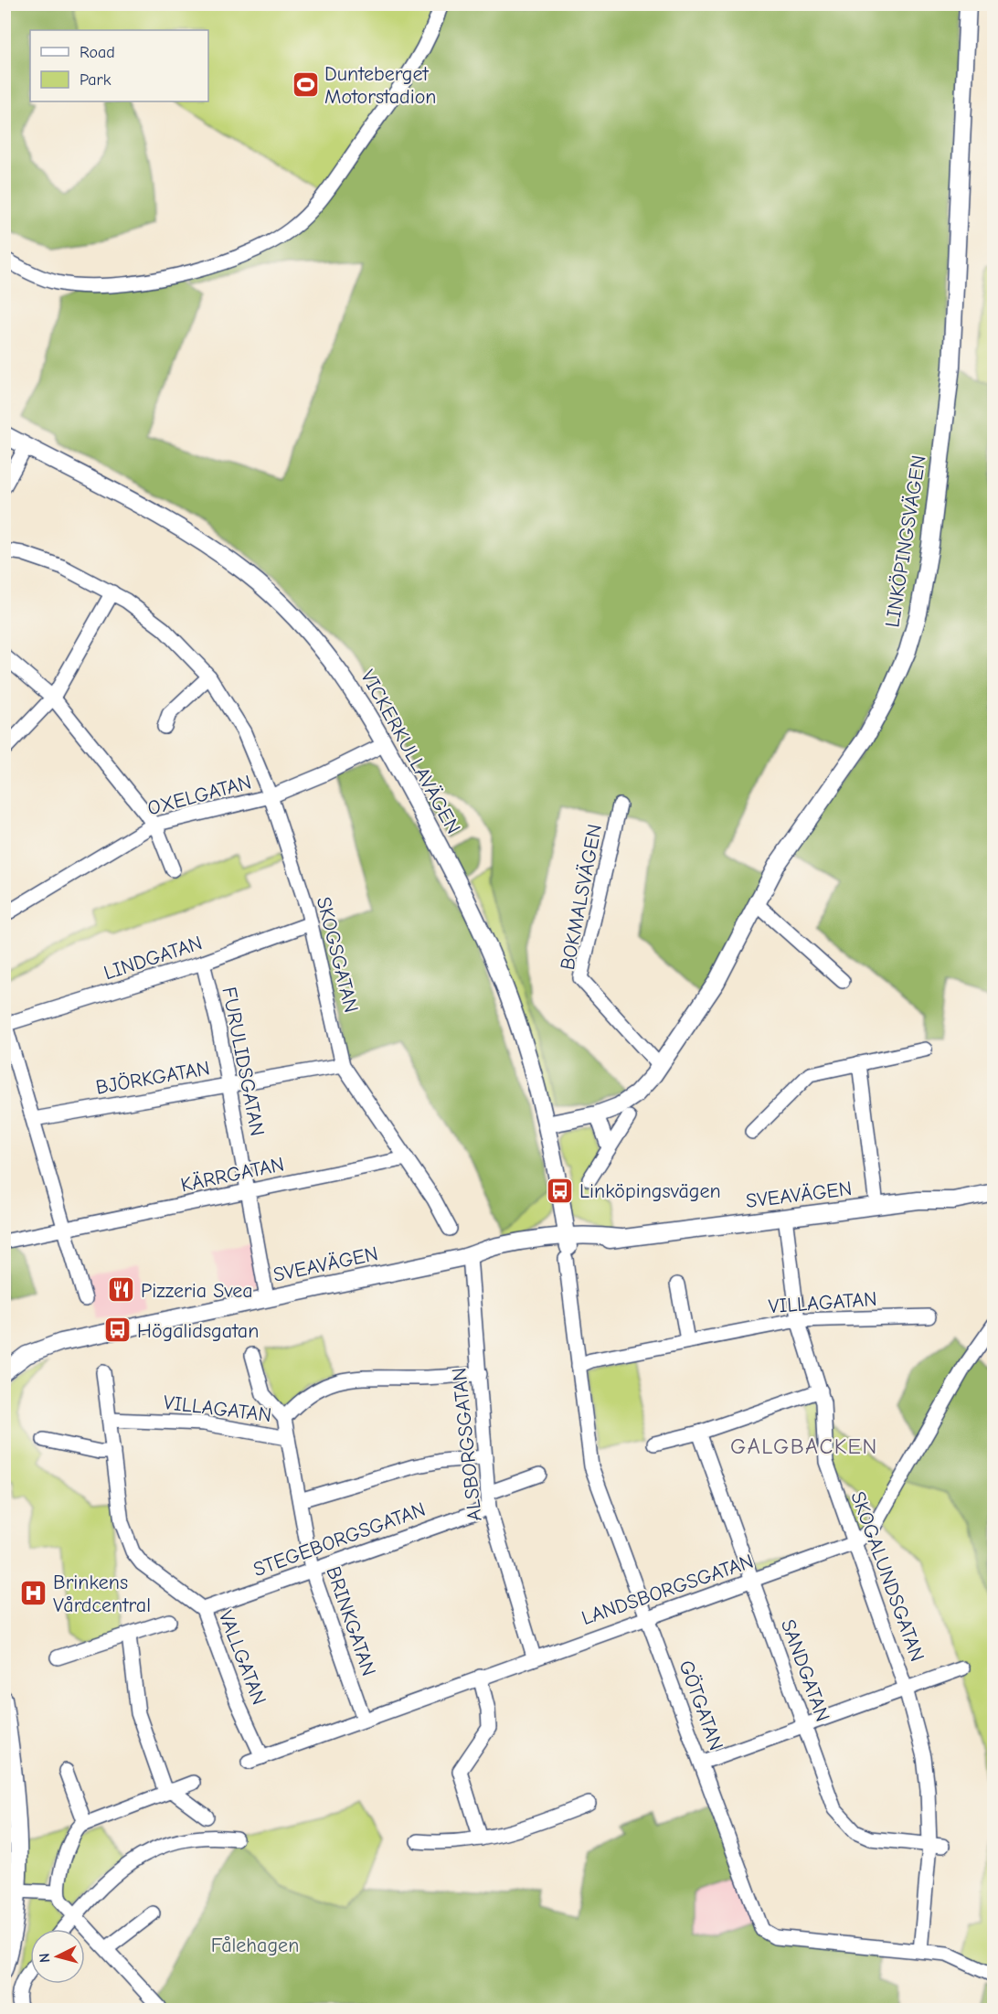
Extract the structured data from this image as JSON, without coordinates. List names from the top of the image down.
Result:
{
  "streets": {
    "main road": ["LINKÖPINGSVÄGEN", "VICKERKULLAVÄGEN", "SVEAVÄGEN"],
    "street": [
      "OXELGATAN",
      "BOKMALSVÄGEN",
      "SKOGSGATAN",
      "LINDGATAN",
      "FURULIDSGATAN",
      "BJÖRKGATAN",
      "KÄRRGATAN",
      "VILLAGATAN",
      "ALSBORGSGATAN",
      "STEGEBORGSGATAN",
      "SKOGALUNDSGATAN",
      "LANDSBORGSGATAN",
      "BRINKGATAN",
      "VALLGATAN",
      "SANDGATAN",
      "GÖTGATAN"
    ]
  },
  "crossings": [
    ["LINKÖPINGSVÄGEN", "VICKERKULLAVÄGEN"],
    ["LINKÖPINGSVÄGEN", "BOKMALSVÄGEN"],
    ["VICKERKULLAVÄGEN", "OXELGATAN"],
    ["VICKERKULLAVÄGEN", "SVEAVÄGEN"],
    ["VICKERKULLAVÄGEN", "GÖTGATAN"],
    ["OXELGATAN", "SKOGSGATAN"],
    ["SKOGSGATAN", "LINDGATAN"],
    ["SKOGSGATAN", "BJÖRKGATAN"],
    ["SKOGSGATAN", "KÄRRGATAN"],
    ["LINDGATAN", "FURULIDSGATAN"],
    ["FURULIDSGATAN", "BJÖRKGATAN"],
    ["FURULIDSGATAN", "KÄRRGATAN"],
    ["FURULIDSGATAN", "SVEAVÄGEN"],
    ["SVEAVÄGEN", "ALSBORGSGATAN"],
    ["SVEAVÄGEN", "SKOGALUNDSGATAN"],
    ["SVEAVÄGEN", "GÖTGATAN"],
    ["VILLAGATAN", "ALSBORGSGATAN"],
    ["VILLAGATAN", "SKOGALUNDSGATAN"],
    ["VILLAGATAN", "BRINKGATAN"],
    ["VILLAGATAN", "GÖTGATAN"],
    ["ALSBORGSGATAN", "STEGEBORGSGATAN"],
    ["ALSBORGSGATAN", "LANDSBORGSGATAN"],
    ["STEGEBORGSGATAN", "BRINKGATAN"],
    ["STEGEBORGSGATAN", "VALLGATAN"],
    ["SKOGALUNDSGATAN", "LANDSBORGSGATAN"],
    ["SKOGALUNDSGATAN", "SANDGATAN"],
    ["SKOGALUNDSGATAN", "GÖTGATAN"],
    ["LANDSBORGSGATAN", "BRINKGATAN"],
    ["LANDSBORGSGATAN", "VALLGATAN"],
    ["LANDSBORGSGATAN", "SANDGATAN"],
    ["LANDSBORGSGATAN", "GÖTGATAN"]
  ],
  "districts": ["GALGBACKEN"],
  "parks": ["Fålehagen"],
  "places": {
    "sports": ["Dunteberget Motorstadion"],
    "bus stop": ["Linköpingsvägen", "Högalidsgatan"],
    "restaurant": ["Pizzeria Svea"],
    "hospital": ["Brinkens Vårdcentral"]
  },
  "legend": ["Road", "Park"],
  "north": "left"
}
